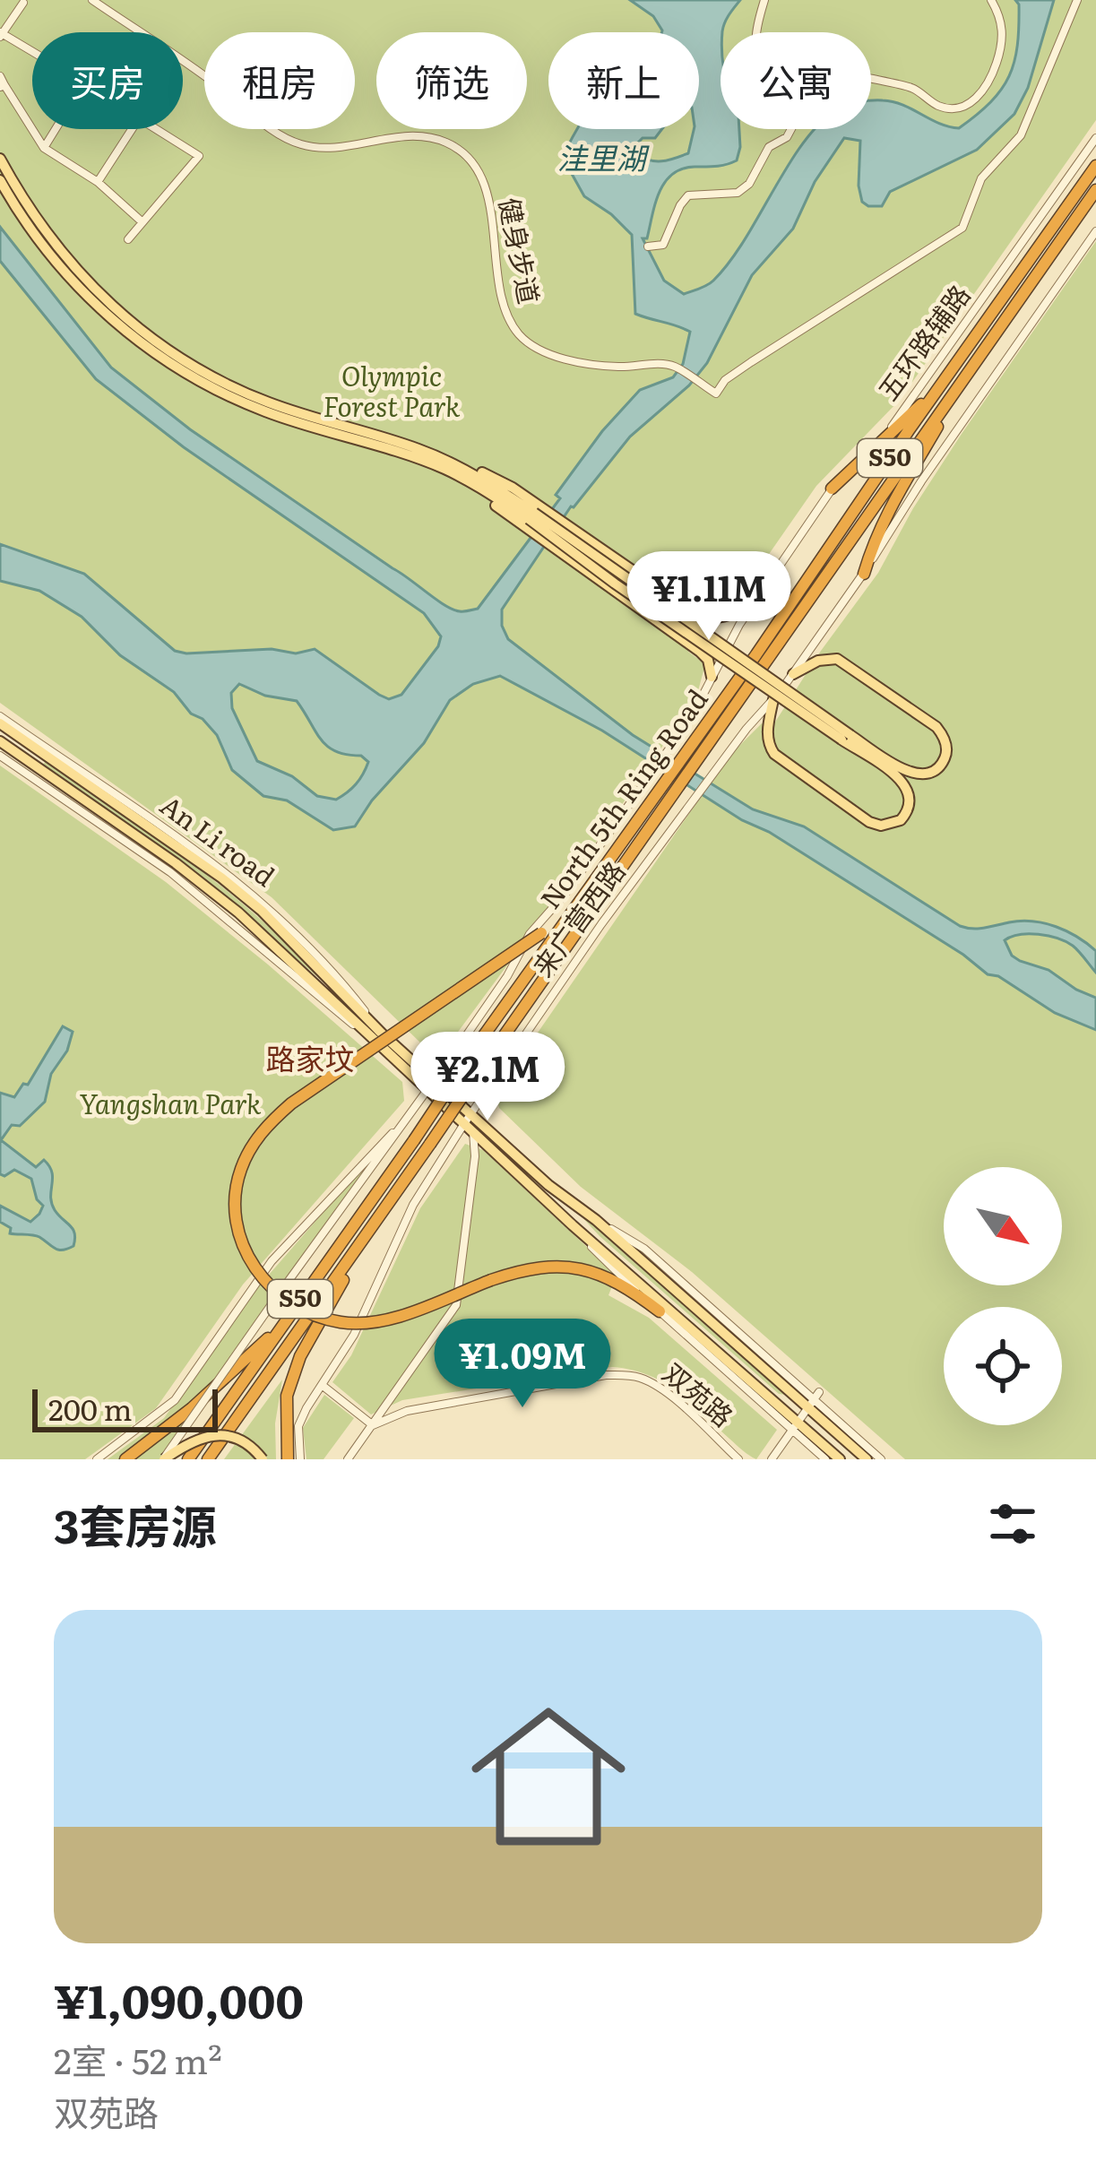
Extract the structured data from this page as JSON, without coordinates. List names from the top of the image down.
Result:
{
  "streets": {
    "highway": ["S50", "North 5th Ring Road"],
    "main road": ["An Li road"],
    "street": [
      "健身步道",
      "五环路辅路",
      "来广营西路",
      "双苑路"
    ]
  },
  "crossings": [
    ["五环路辅路", "An Li road"],
    ["An Li road", "来广营西路"]
  ],
  "districts": ["路家坟"],
  "water": ["洼里湖"],
  "parks": ["Olympic Forest Park", "Yangshan Park"],
  "scale_bar": "200 m",
  "north": "bottom right",
  "page": {
    "chip": [
      "买房",
      "租房",
      "筛选",
      "新上",
      "公寓"
    ],
    "price": ["¥1.11M", "¥2.1M", "¥1.09M"],
    "scale": "200 m",
    "heading": "3套房源",
    "list": [
      {
        "name": "¥1,090,000",
        "note": "2室 · 52 m² · 双苑路"
      }
    ]
  }
}
